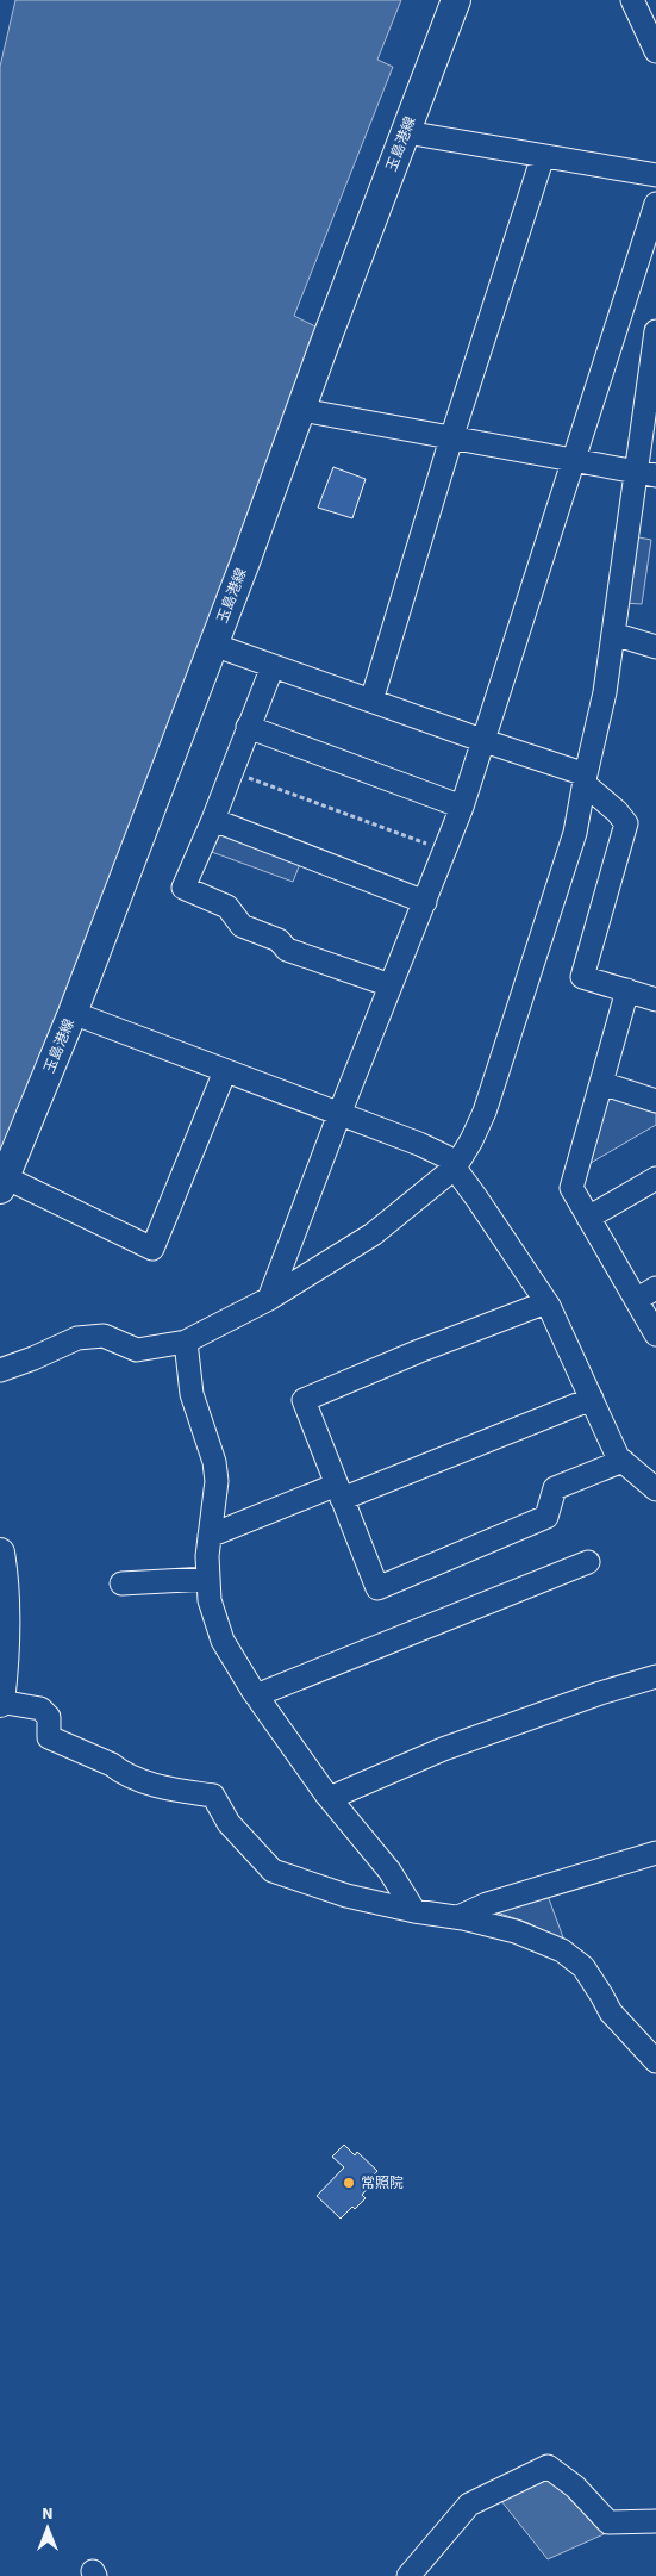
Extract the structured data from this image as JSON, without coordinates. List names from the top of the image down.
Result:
{
  "streets": {
    "main road": ["玉島港線"]
  },
  "places": ["常照院"],
  "north": "top"
}
